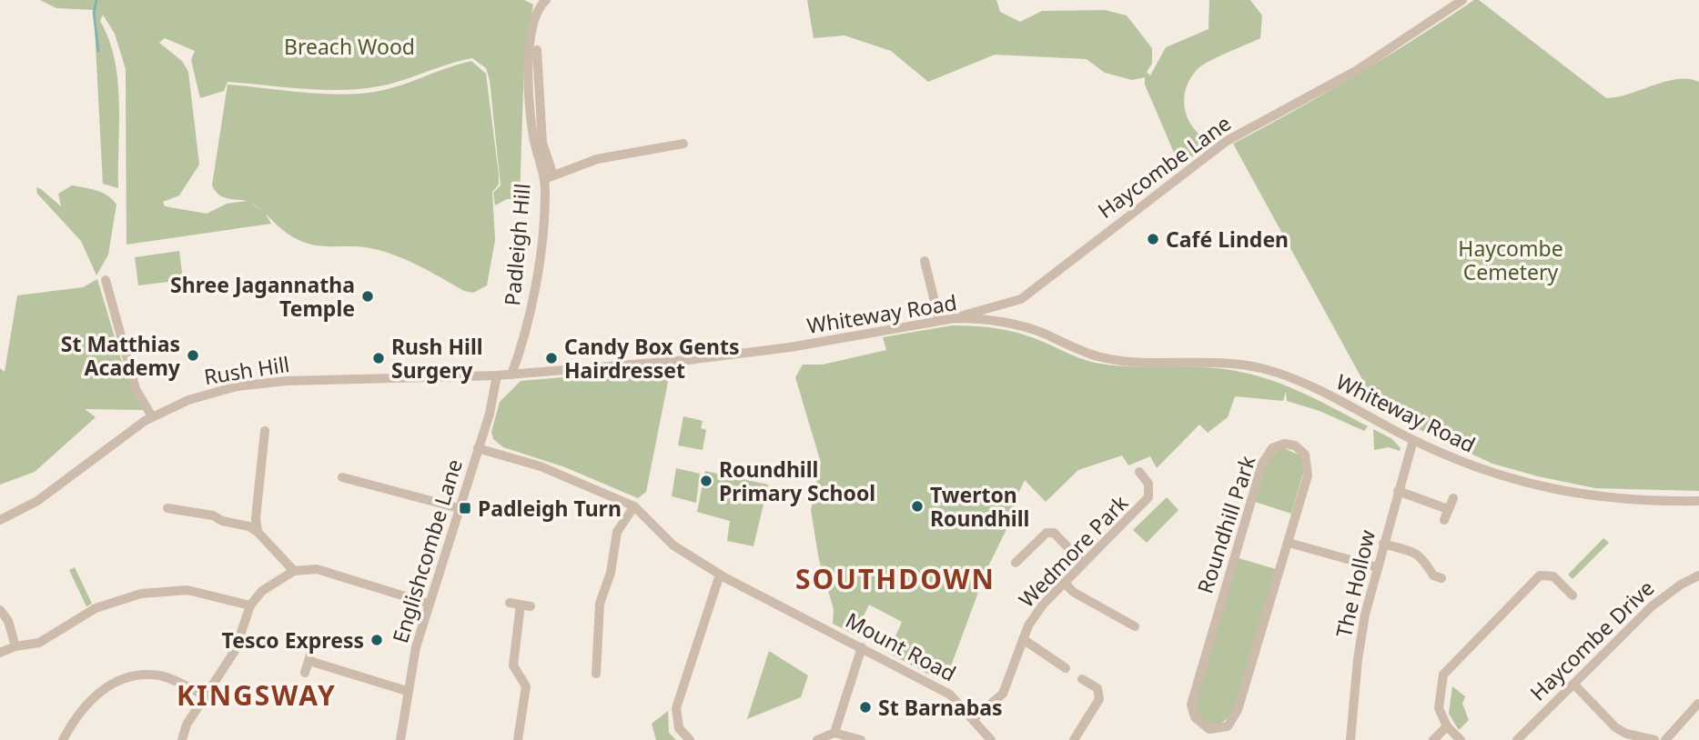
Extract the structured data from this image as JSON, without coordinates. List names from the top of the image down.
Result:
{
  "streets": {
    "street": [
      "Haycombe Lane",
      "Padleigh Hill",
      "Whiteway Road",
      "Rush Hill",
      "Roundhill Park",
      "Englishcombe Lane",
      "Wedmore Park",
      "The Hollow",
      "Haycombe Drive",
      "Mount Road"
    ]
  },
  "crossings": [
    ["Haycombe Lane", "Whiteway Road"],
    ["Padleigh Hill", "Whiteway Road"],
    ["Whiteway Road", "Rush Hill"],
    ["Whiteway Road", "Englishcombe Lane"],
    ["Whiteway Road", "The Hollow"],
    ["Rush Hill", "Englishcombe Lane"],
    ["Englishcombe Lane", "Mount Road"],
    ["Wedmore Park", "Mount Road"]
  ],
  "districts": ["SOUTHDOWN", "KINGSWAY"],
  "parks": ["Breach Wood", "Haycombe Cemetery"],
  "places": {
    "other": [
      "Café Linden",
      "Shree Jagannatha Temple",
      "St Matthias Academy",
      "Rush Hill Surgery",
      "Candy Box Gents Hairdresset",
      "Roundhill Primary School",
      "Twerton Roundhill",
      "Tesco Express",
      "St Barnabas"
    ],
    "transit": ["Padleigh Turn"]
  }
}
